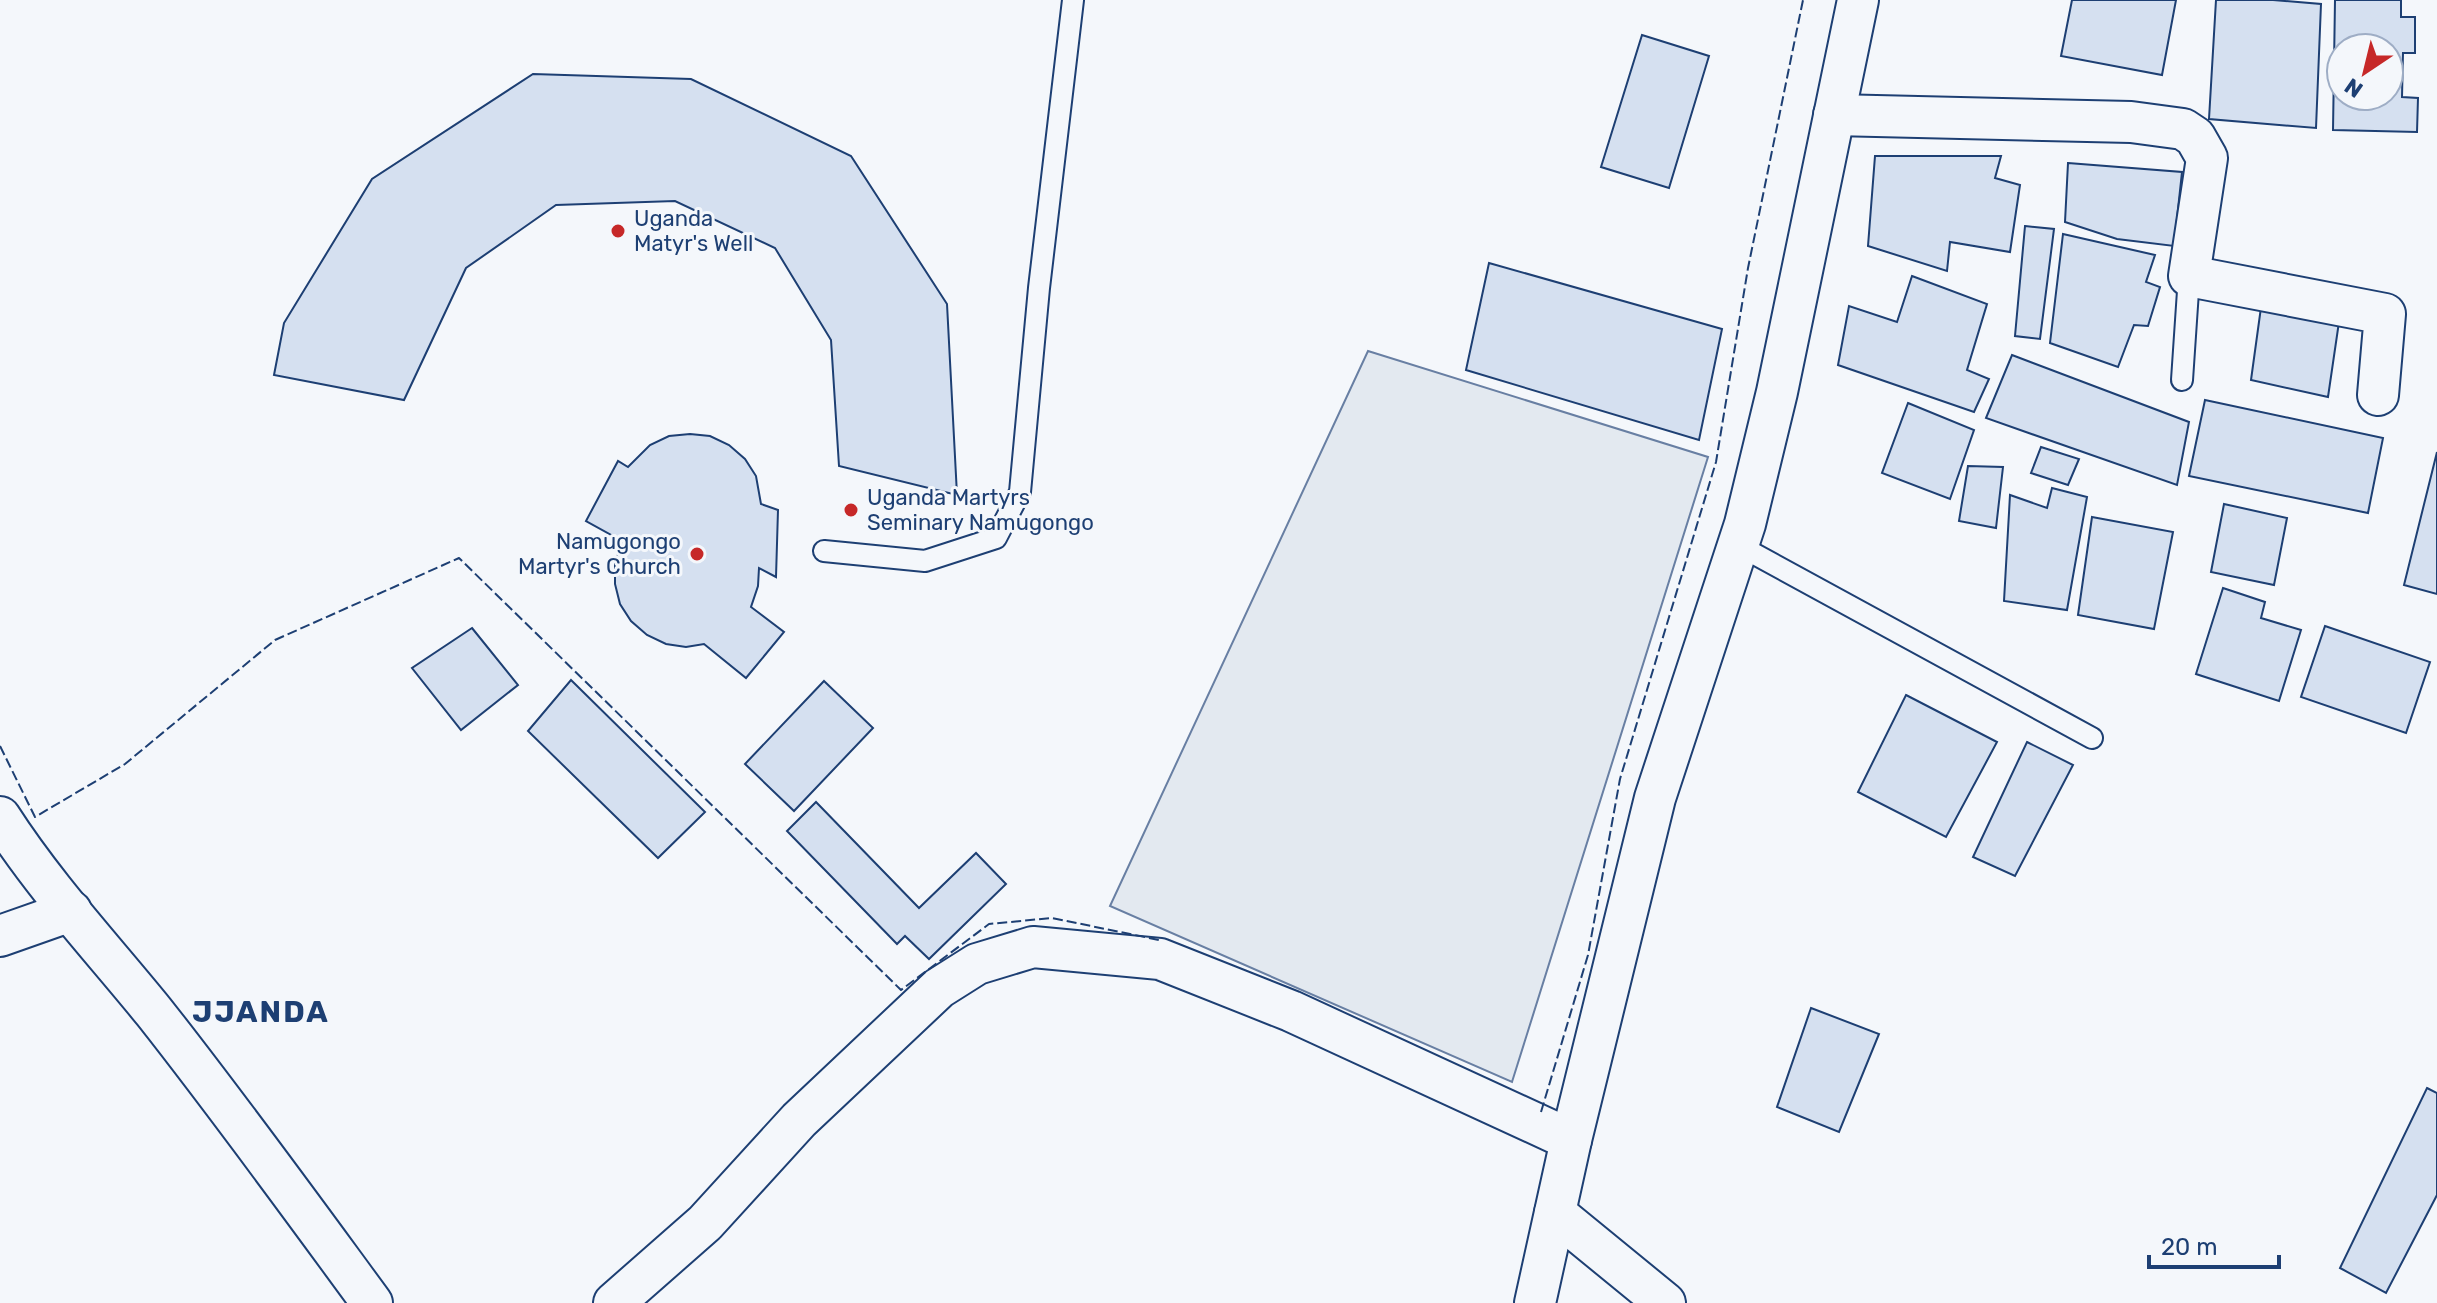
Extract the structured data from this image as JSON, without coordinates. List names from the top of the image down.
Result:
{
  "districts": ["JJANDA"],
  "places": ["Uganda Matyr's Well", "Uganda Martyrs Seminary Namugongo", "Namugongo Martyr's Church"],
  "scale_bar": "20 m",
  "north": "bottom left"
}
